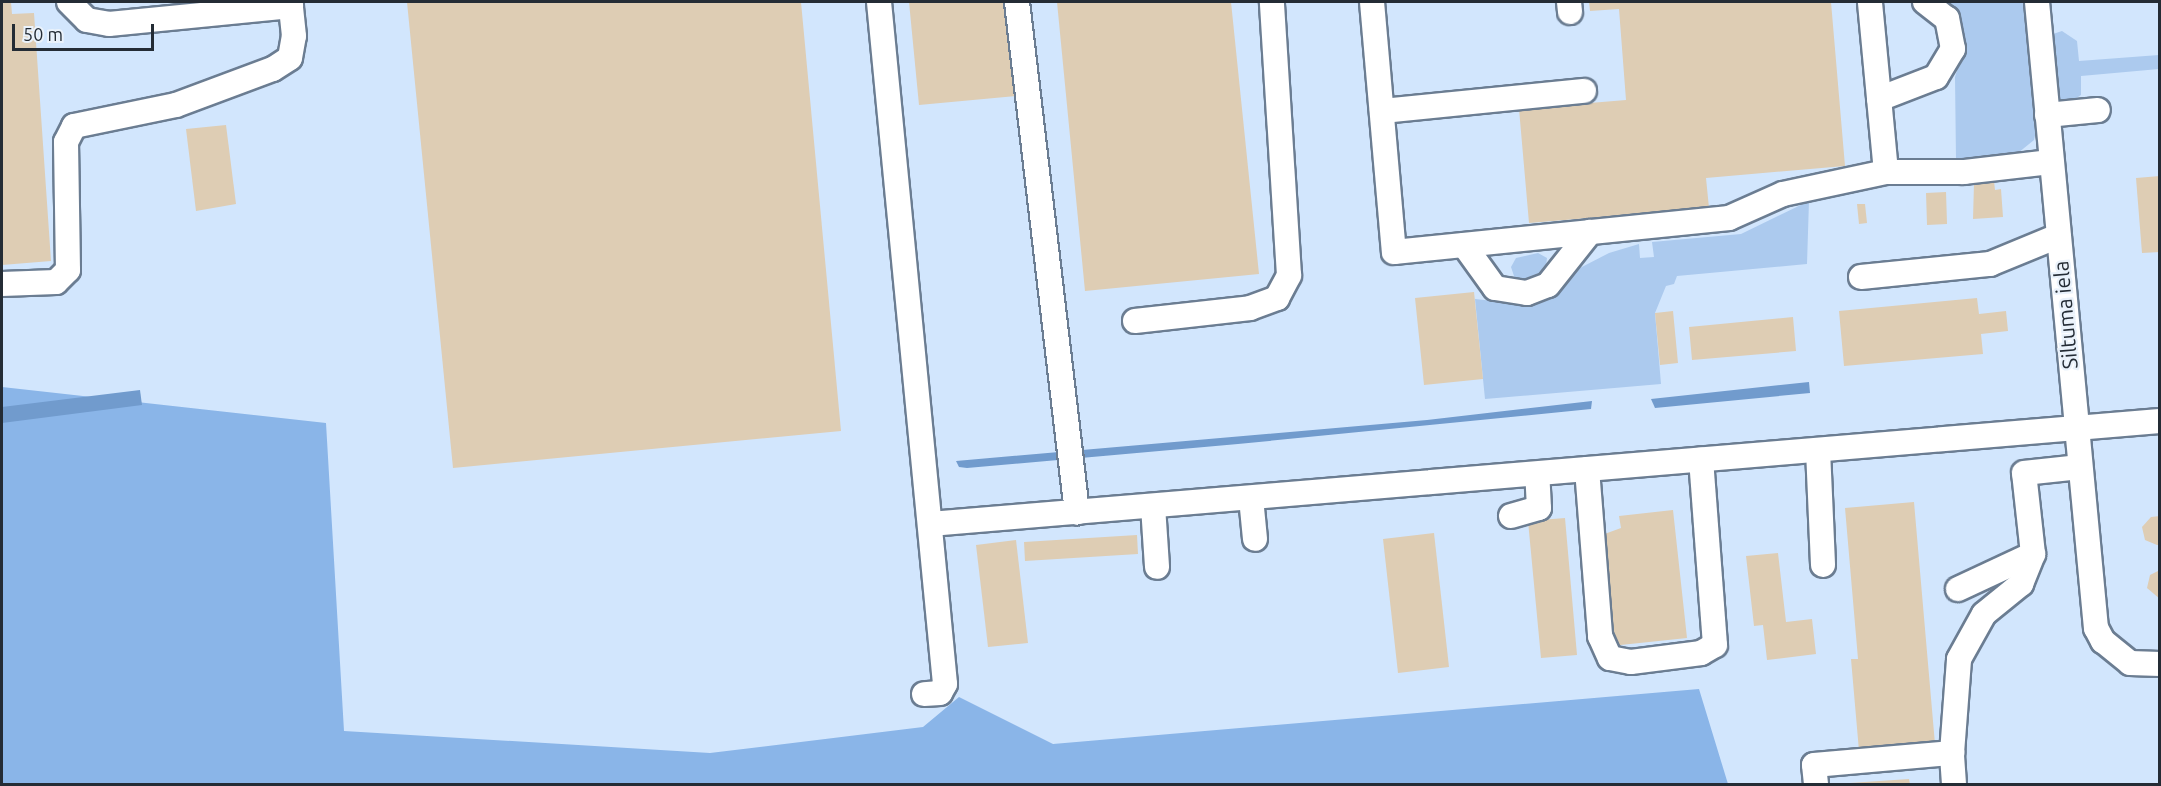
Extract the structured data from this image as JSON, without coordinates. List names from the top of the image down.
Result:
{
  "streets": {
    "street": ["Siltuma iela"]
  },
  "scale_bar": "50 m"
}
